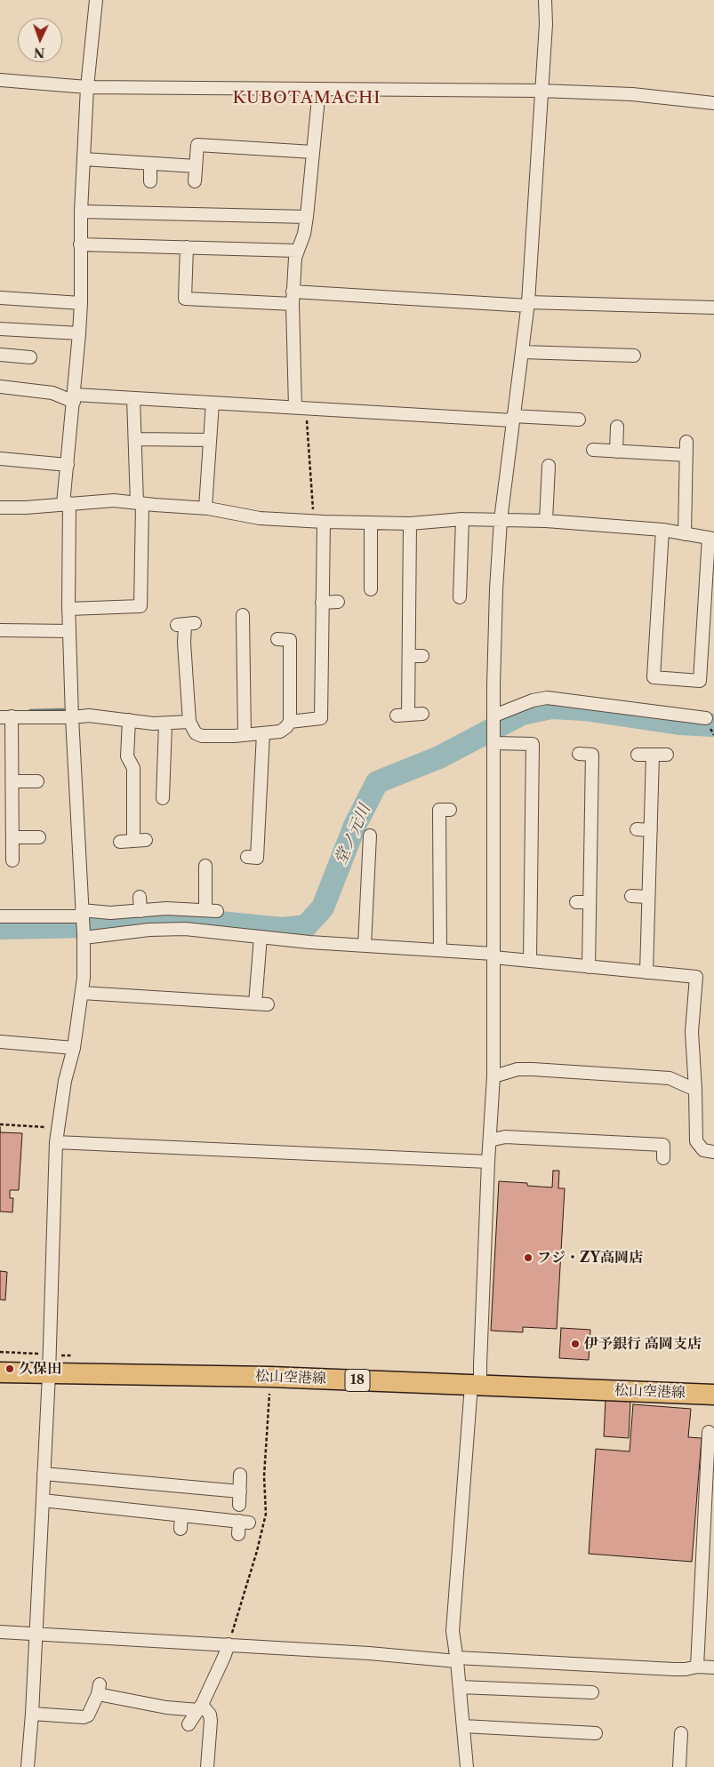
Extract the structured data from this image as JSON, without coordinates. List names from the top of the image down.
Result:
{
  "streets": {
    "main road": ["松山空港線", "18"]
  },
  "districts": ["KUBOTAMACHI"],
  "water": ["堂ノ元川"],
  "places": ["フジ・ZY高岡店", "伊予銀行 高岡支店", "久保田"],
  "north": "bottom"
}
